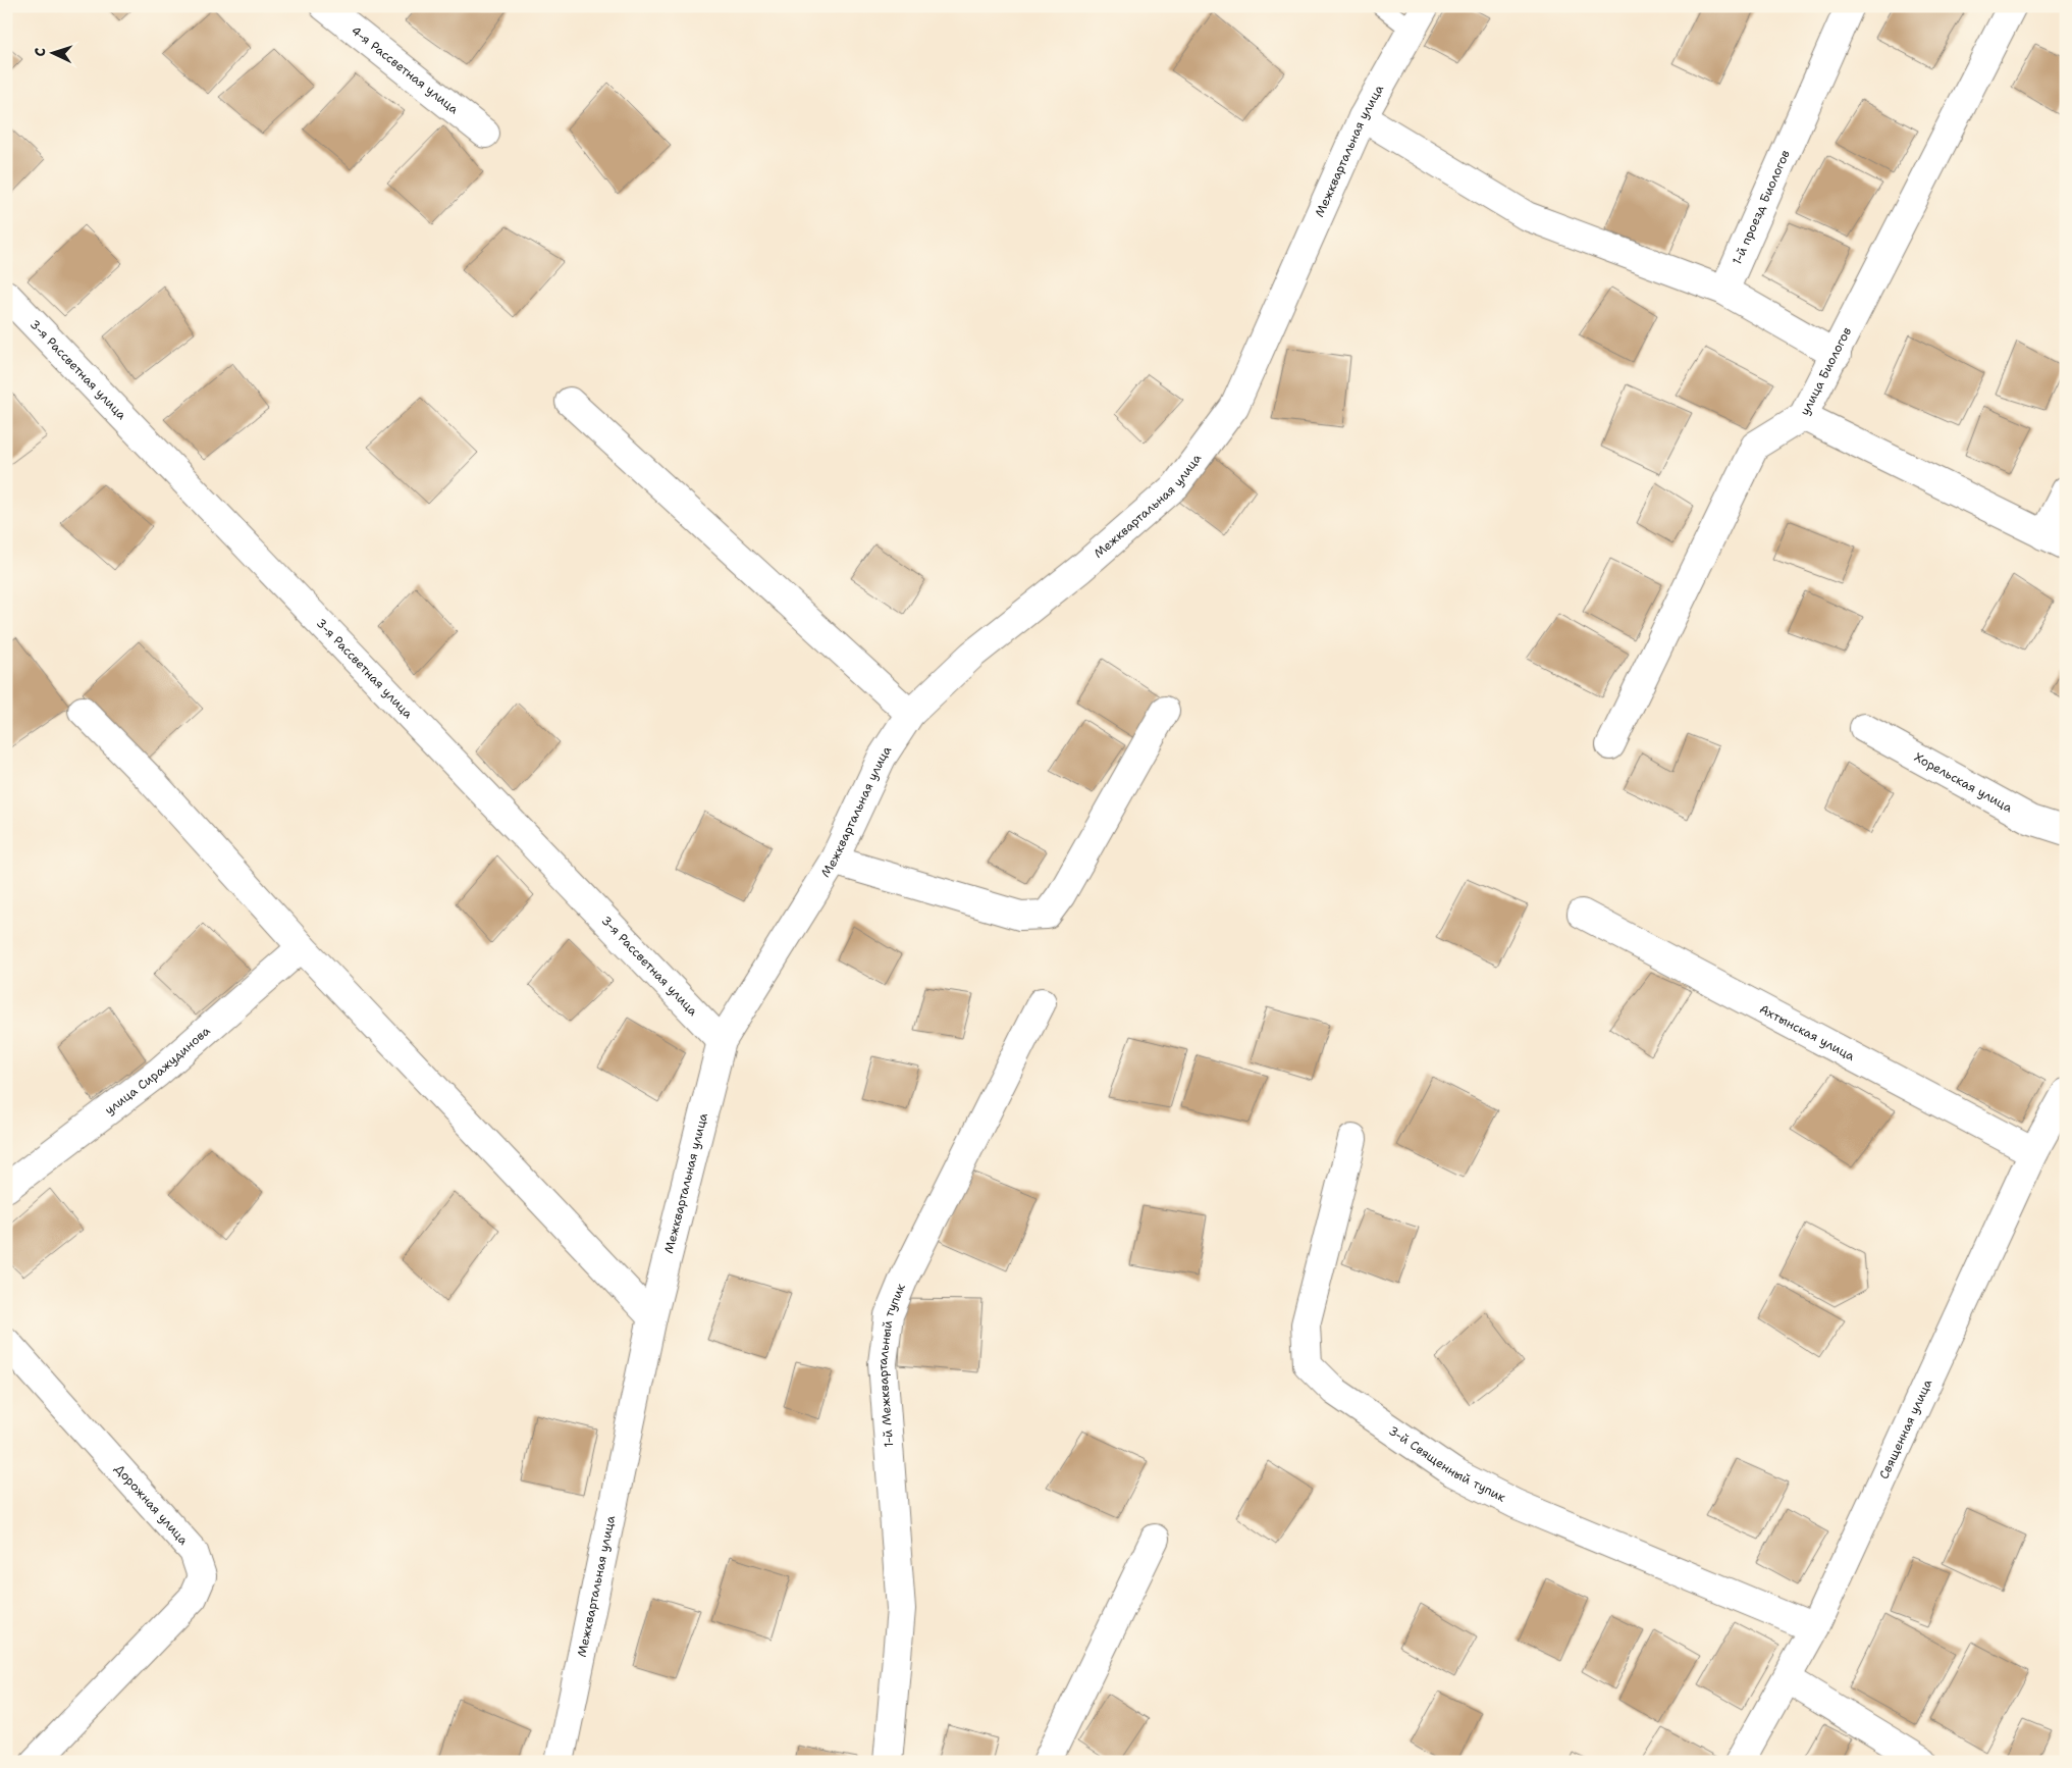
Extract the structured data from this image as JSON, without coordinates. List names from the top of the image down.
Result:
{
  "streets": {
    "street": [
      "4-я Рассветная улица",
      "Межквартальная улица",
      "1-й проезд Биологов",
      "3-я Рассветная улица",
      "улица Биологов",
      "Хорельская улица",
      "Ахтынская улица",
      "улица Сиражудинова",
      "1-й Межквартальный тупик",
      "Священная улица",
      "3-й Священный тупик",
      "Дорожная улица"
    ]
  },
  "crossings": [
    ["Межквартальная улица", "3-я Рассветная улица"],
    ["Ахтынская улица", "Священная улица"],
    ["Священная улица", "3-й Священный тупик"]
  ],
  "north": "left"
}
